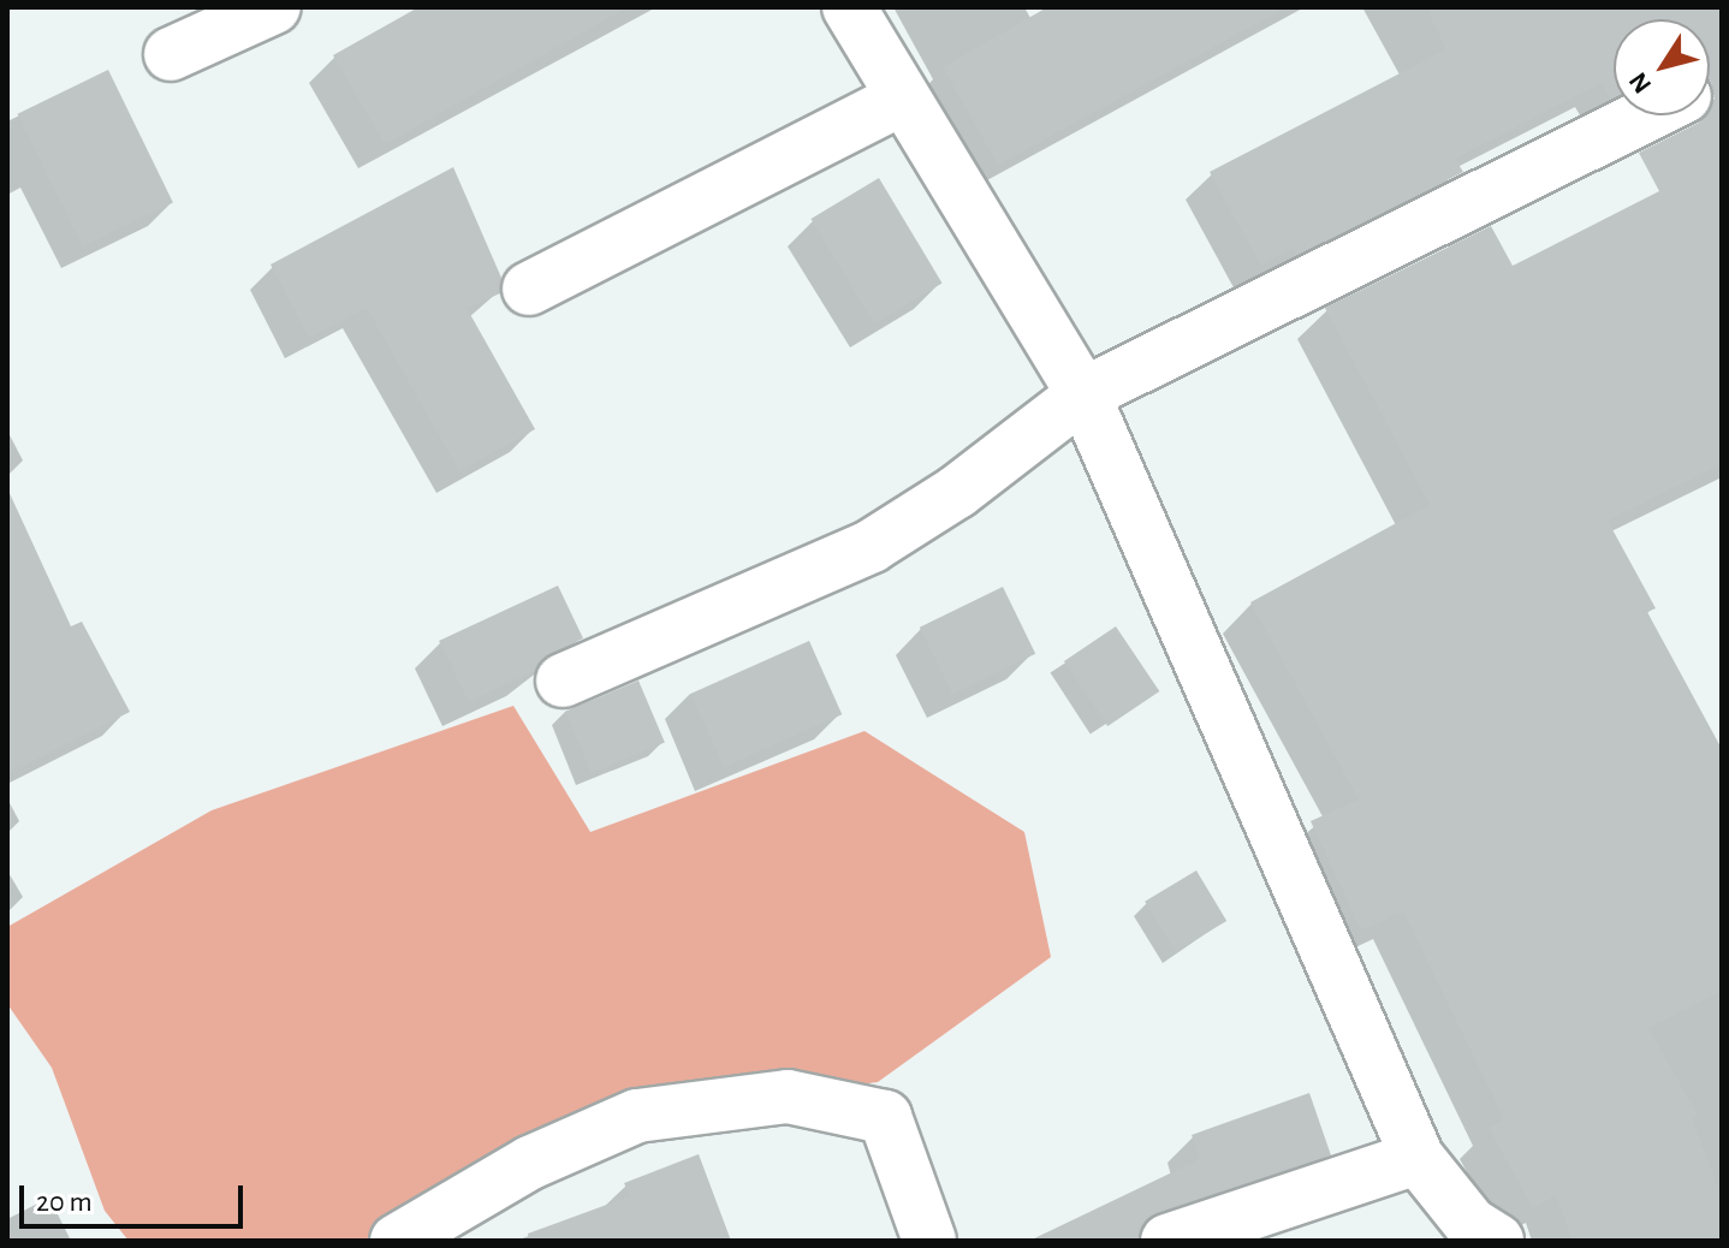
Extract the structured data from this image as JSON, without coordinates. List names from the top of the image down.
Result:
{
  "scale_bar": "20 m",
  "north": "bottom left"
}
